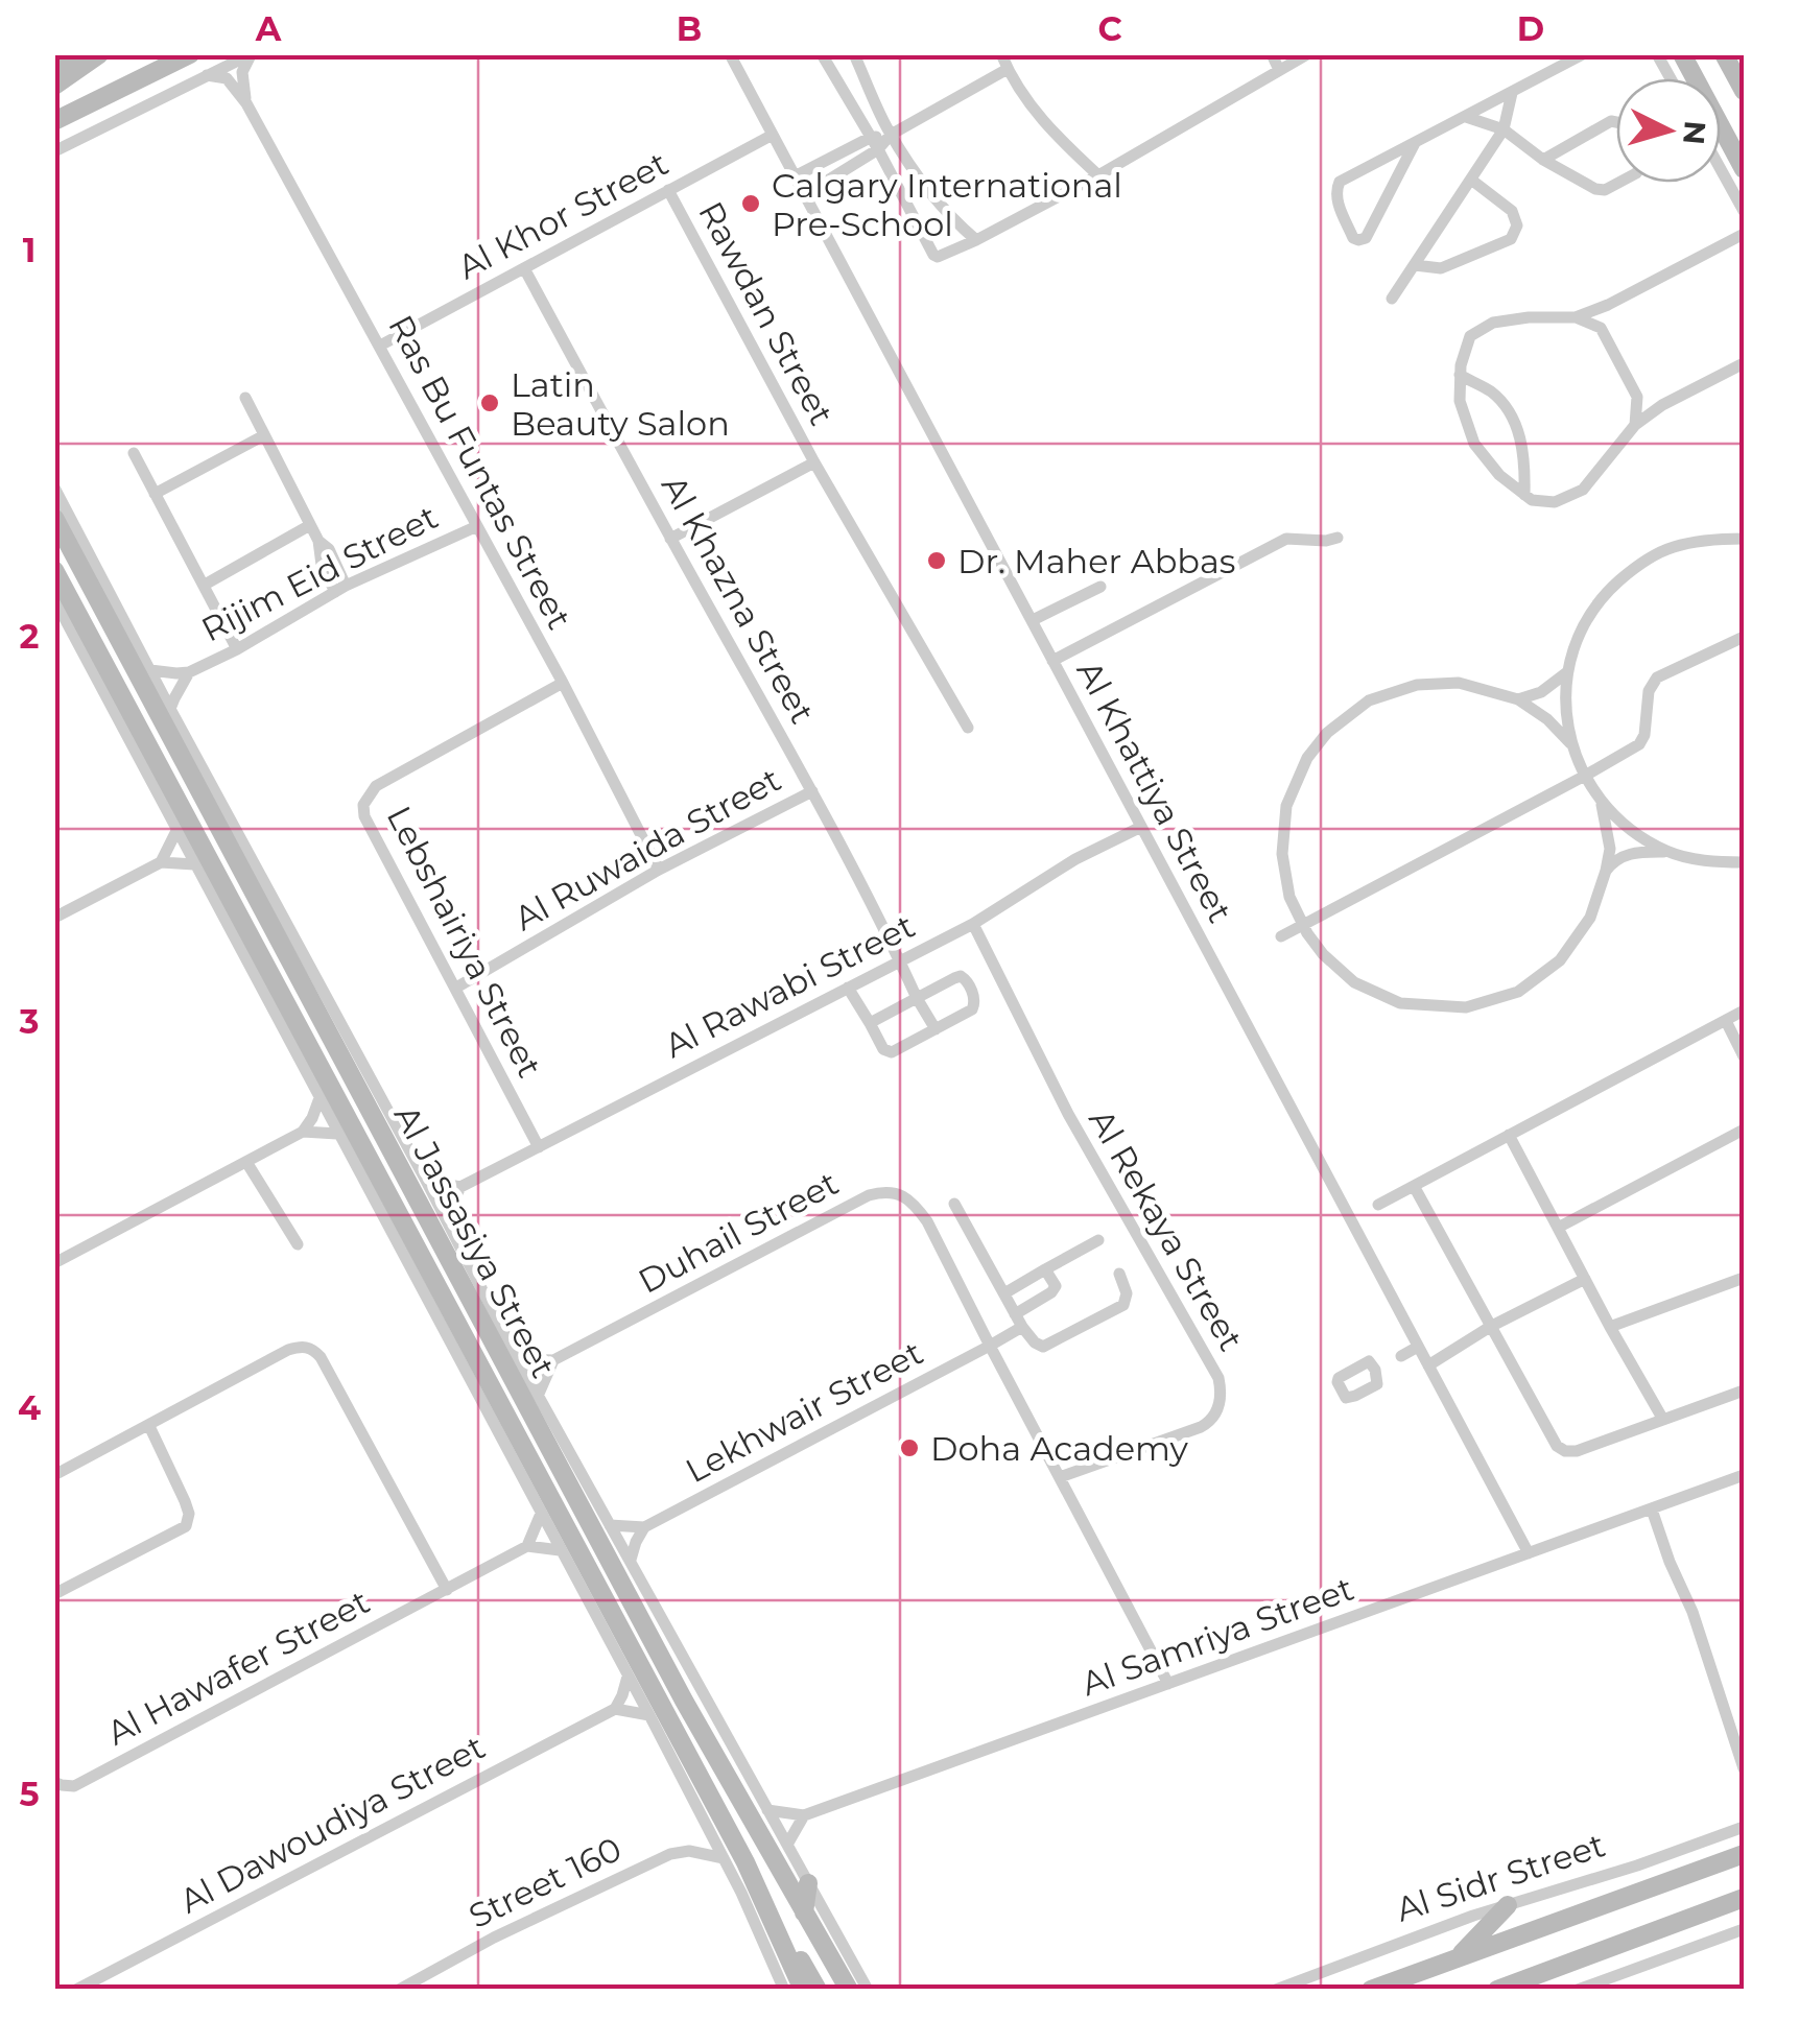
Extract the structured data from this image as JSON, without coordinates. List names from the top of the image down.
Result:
{
  "streets": {
    "street": [
      "Al Khor Street",
      "Rawdan Street",
      "Ras Bu Funtas Street",
      "Rijim Eid Street",
      "Al Khazna Street",
      "Al Khattiya Street",
      "Al Ruwaida Street",
      "Lebshairiya Street",
      "Al Rawabi Street",
      "Al Rekaya Street",
      "Duhail Street",
      "Al Jassasiya Street",
      "Lekhwair Street",
      "Al Samriya Street",
      "Al Hawafer Street",
      "Al Dawoudiya Street",
      "Al Sidr Street",
      "Street 160"
    ]
  },
  "crossings": [
    ["Al Khor Street", "Rawdan Street"],
    ["Al Khor Street", "Ras Bu Funtas Street"],
    ["Al Khor Street", "Al Khazna Street"],
    ["Al Khor Street", "Al Khattiya Street"],
    ["Rawdan Street", "Al Khazna Street"],
    ["Ras Bu Funtas Street", "Rijim Eid Street"],
    ["Ras Bu Funtas Street", "Al Ruwaida Street"],
    ["Ras Bu Funtas Street", "Lebshairiya Street"],
    ["Rijim Eid Street", "Al Jassasiya Street"],
    ["Al Khazna Street", "Al Ruwaida Street"],
    ["Al Khazna Street", "Al Rawabi Street"],
    ["Al Khattiya Street", "Al Rawabi Street"],
    ["Al Khattiya Street", "Al Samriya Street"],
    ["Al Ruwaida Street", "Lebshairiya Street"],
    ["Lebshairiya Street", "Al Rawabi Street"],
    ["Al Rawabi Street", "Al Rekaya Street"],
    ["Al Rekaya Street", "Duhail Street"],
    ["Duhail Street", "Lekhwair Street"],
    ["Duhail Street", "Al Samriya Street"],
    ["Al Jassasiya Street", "Al Samriya Street"],
    ["Al Jassasiya Street", "Street 160"]
  ],
  "places": [
    "Calgary International Pre-School",
    "Latin Beauty Salon",
    "Dr. Maher Abbas",
    "Doha Academy"
  ],
  "north": "right",
  "grid": {
    "columns": [
      "A",
      "B",
      "C",
      "D"
    ],
    "rows": [
      "1",
      "2",
      "3",
      "4",
      "5"
    ]
  }
}
